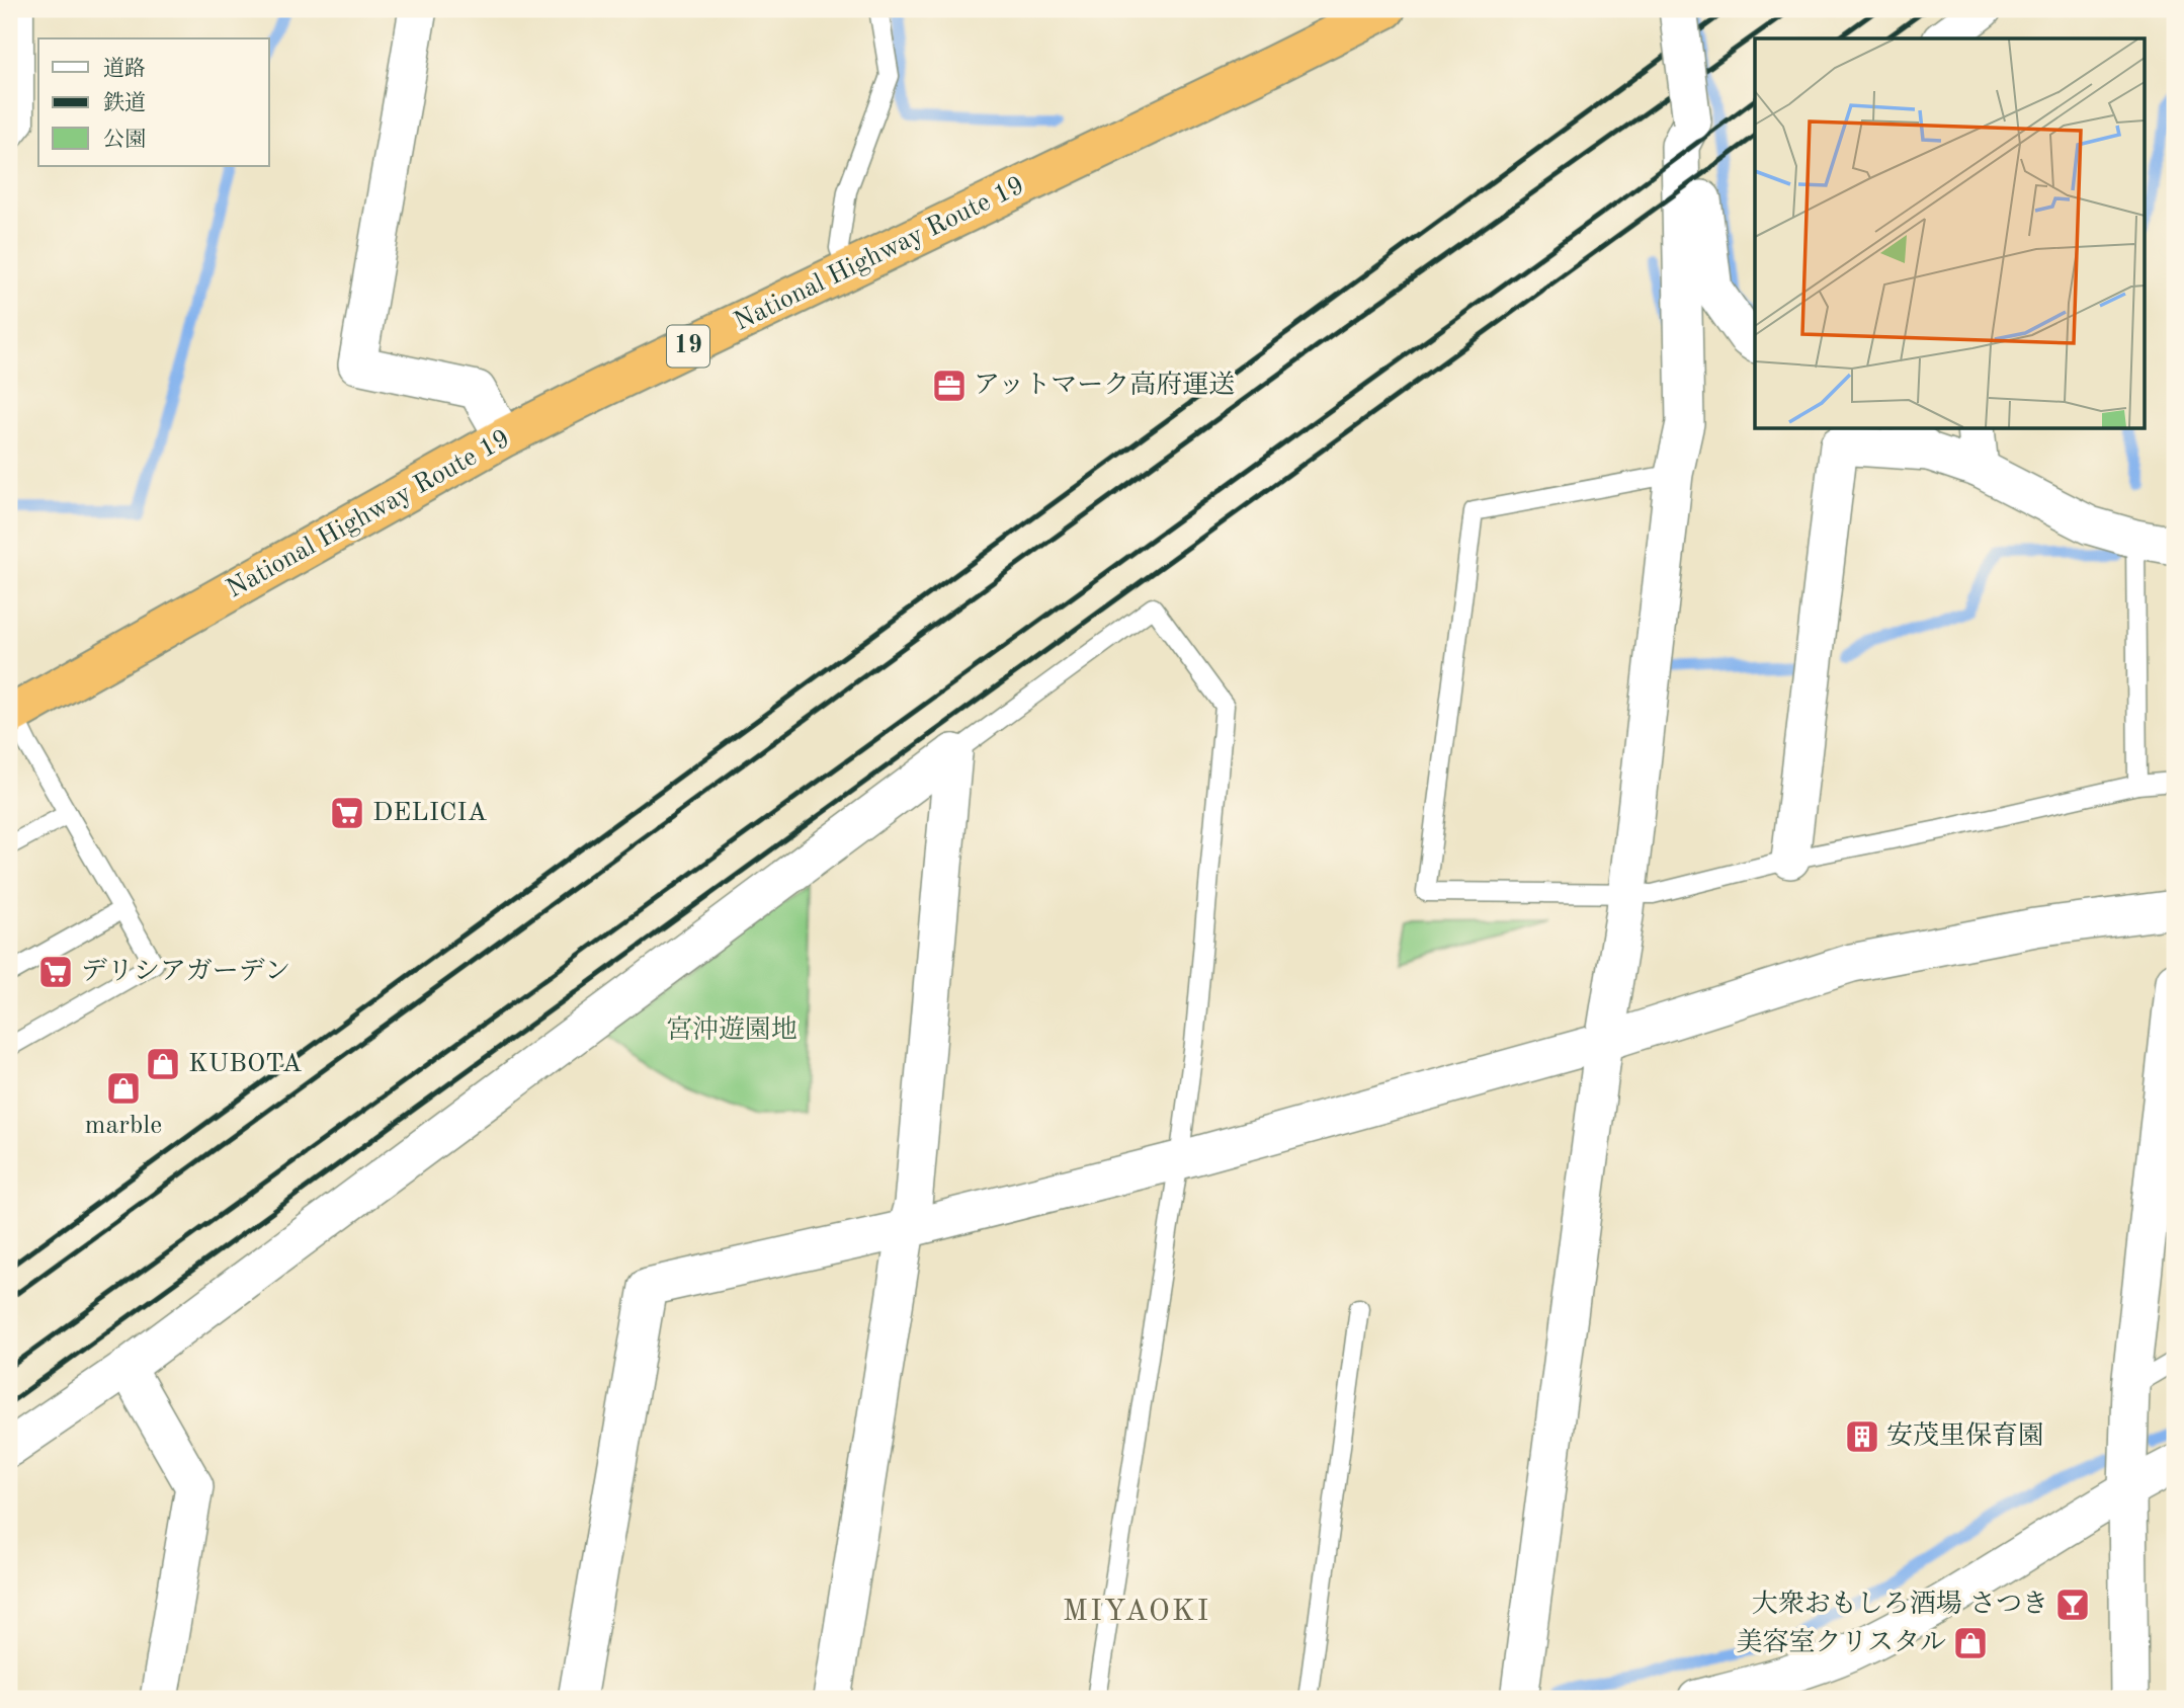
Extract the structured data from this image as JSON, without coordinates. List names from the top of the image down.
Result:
{
  "streets": {
    "highway": ["National Highway Route 19", "19"]
  },
  "districts": ["MIYAOKI"],
  "parks": ["宮沖遊園地"],
  "places": {
    "office": ["アットマーク高府運送"],
    "supermarket": ["DELICIA", "デリシアガーデン"],
    "shop": ["KUBOTA", "marble", "美容室クリスタル"],
    "building": ["安茂里保育園"],
    "bar": ["大衆おもしろ酒場 さつき"]
  },
  "legend": ["道路", "鉄道", "公園"]
}
